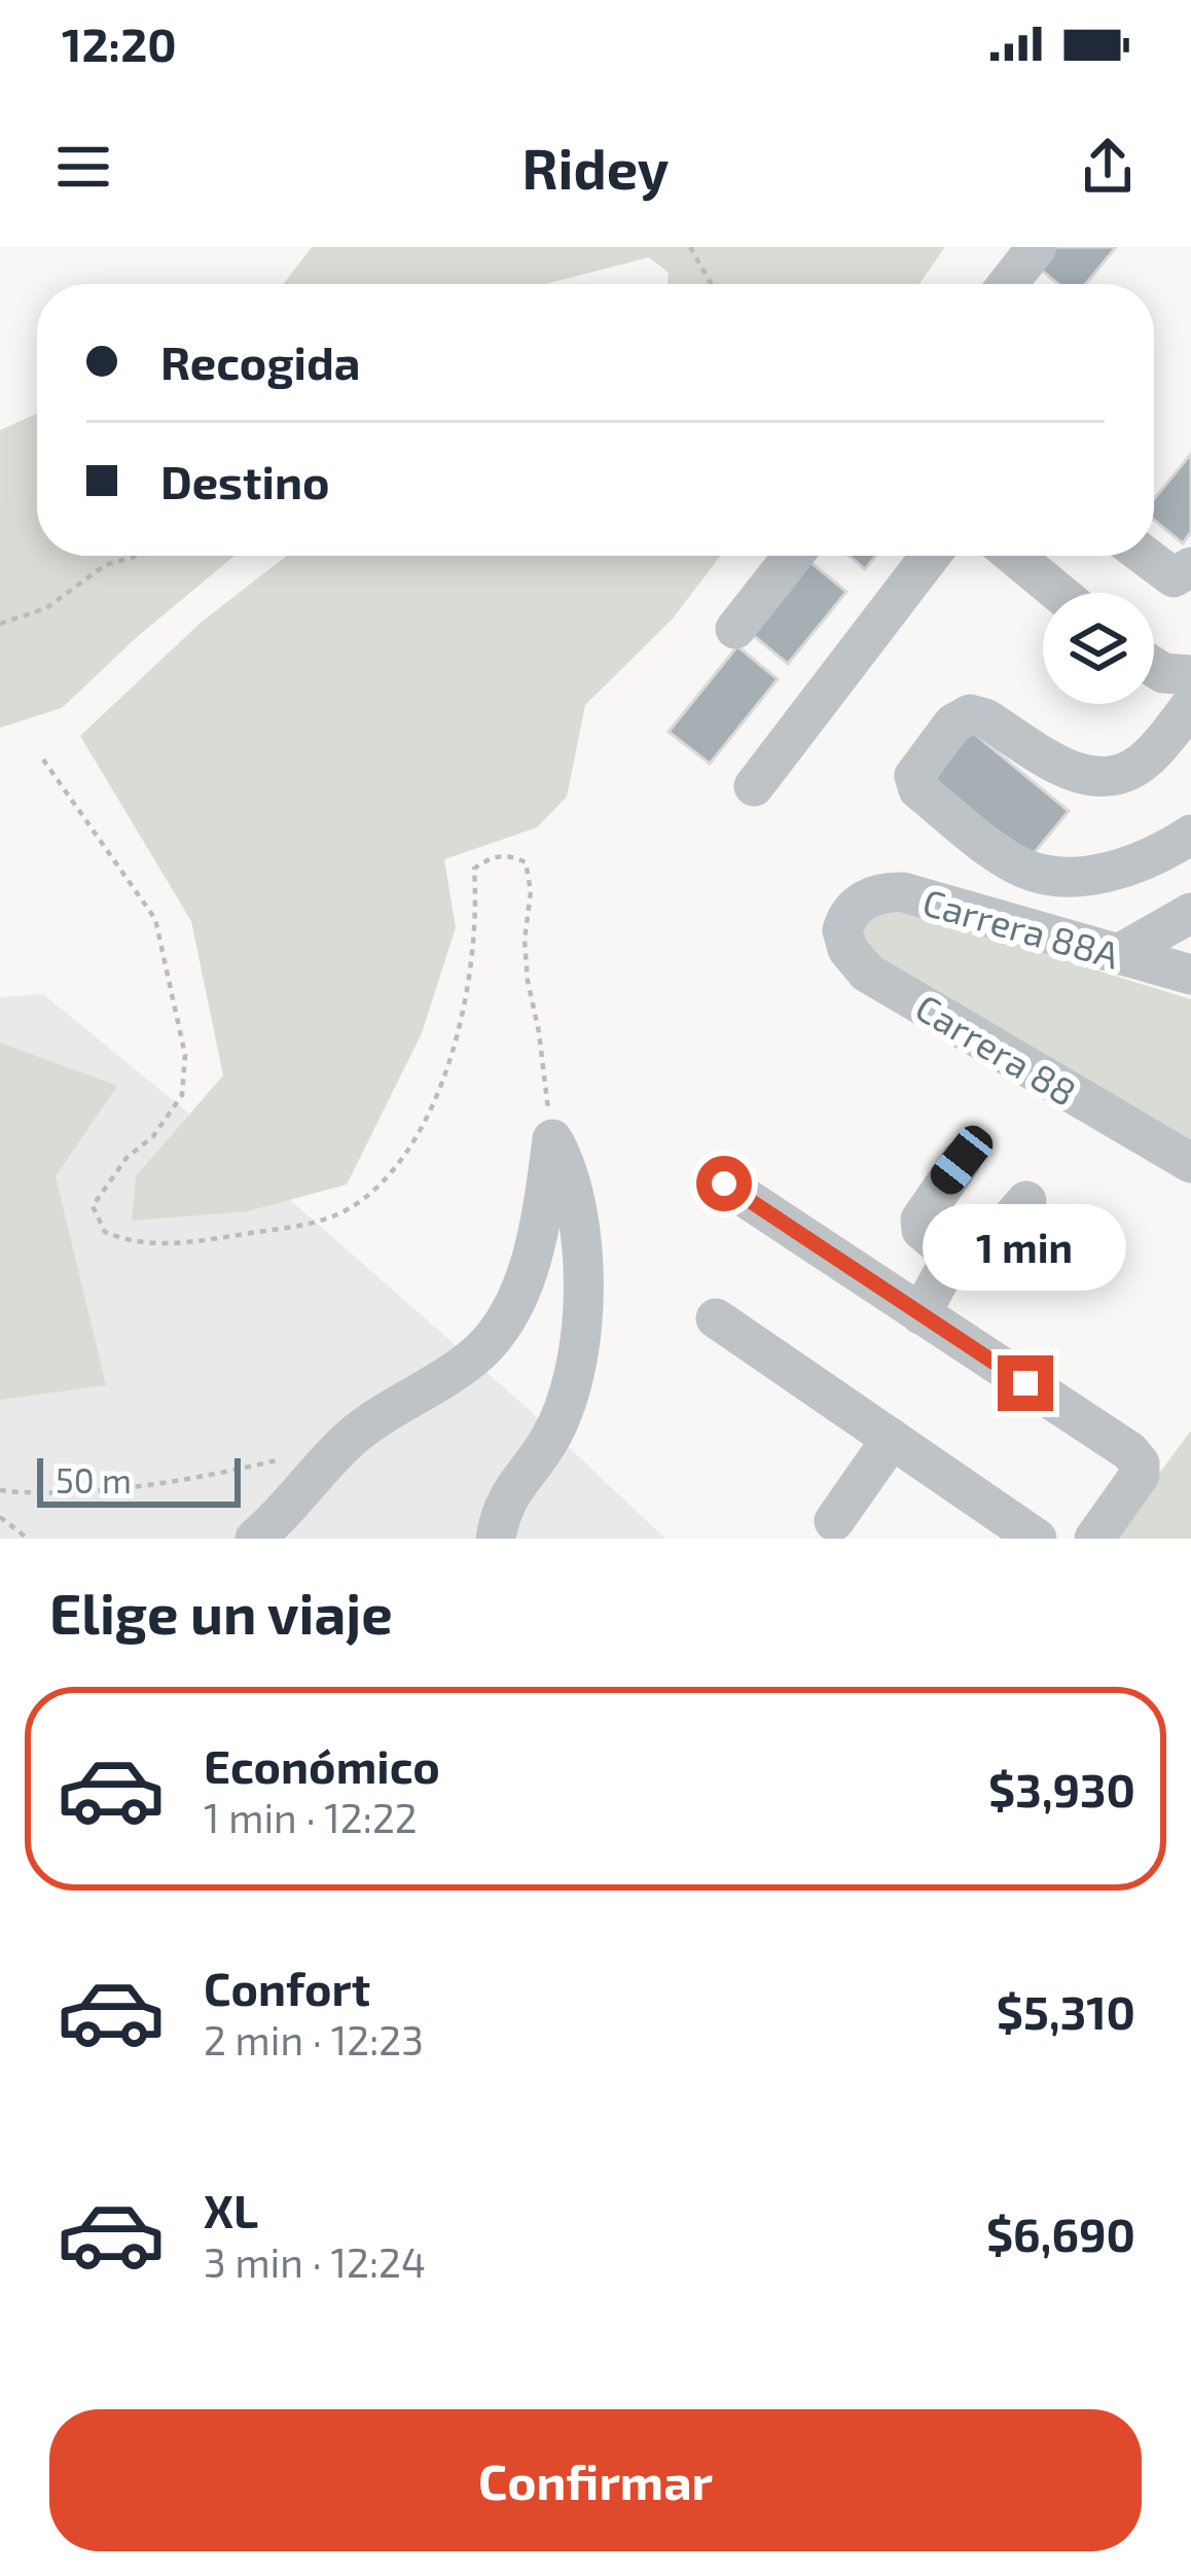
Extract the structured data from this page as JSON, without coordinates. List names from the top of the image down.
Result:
{
  "streets": {
    "street": ["Carrera 88A", "Carrera 88"]
  },
  "crossings": [
    ["Carrera 88A", "Carrera 88"]
  ],
  "scale_bar": "50 m",
  "page": {
    "status": "12:20",
    "header": "Ridey",
    "banner": ["Recogida", "Destino"],
    "bubble": "1 min",
    "scale": "50 m",
    "heading": "Elige un viaje",
    "list": [
      {
        "name": "Económico",
        "note": "1 min · 12:22",
        "value": "$3,930"
      },
      {
        "name": "Confort",
        "note": "2 min · 12:23",
        "value": "$5,310"
      },
      {
        "name": "XL",
        "note": "3 min · 12:24",
        "value": "$6,690"
      }
    ],
    "buttons": "Confirmar"
  }
}
